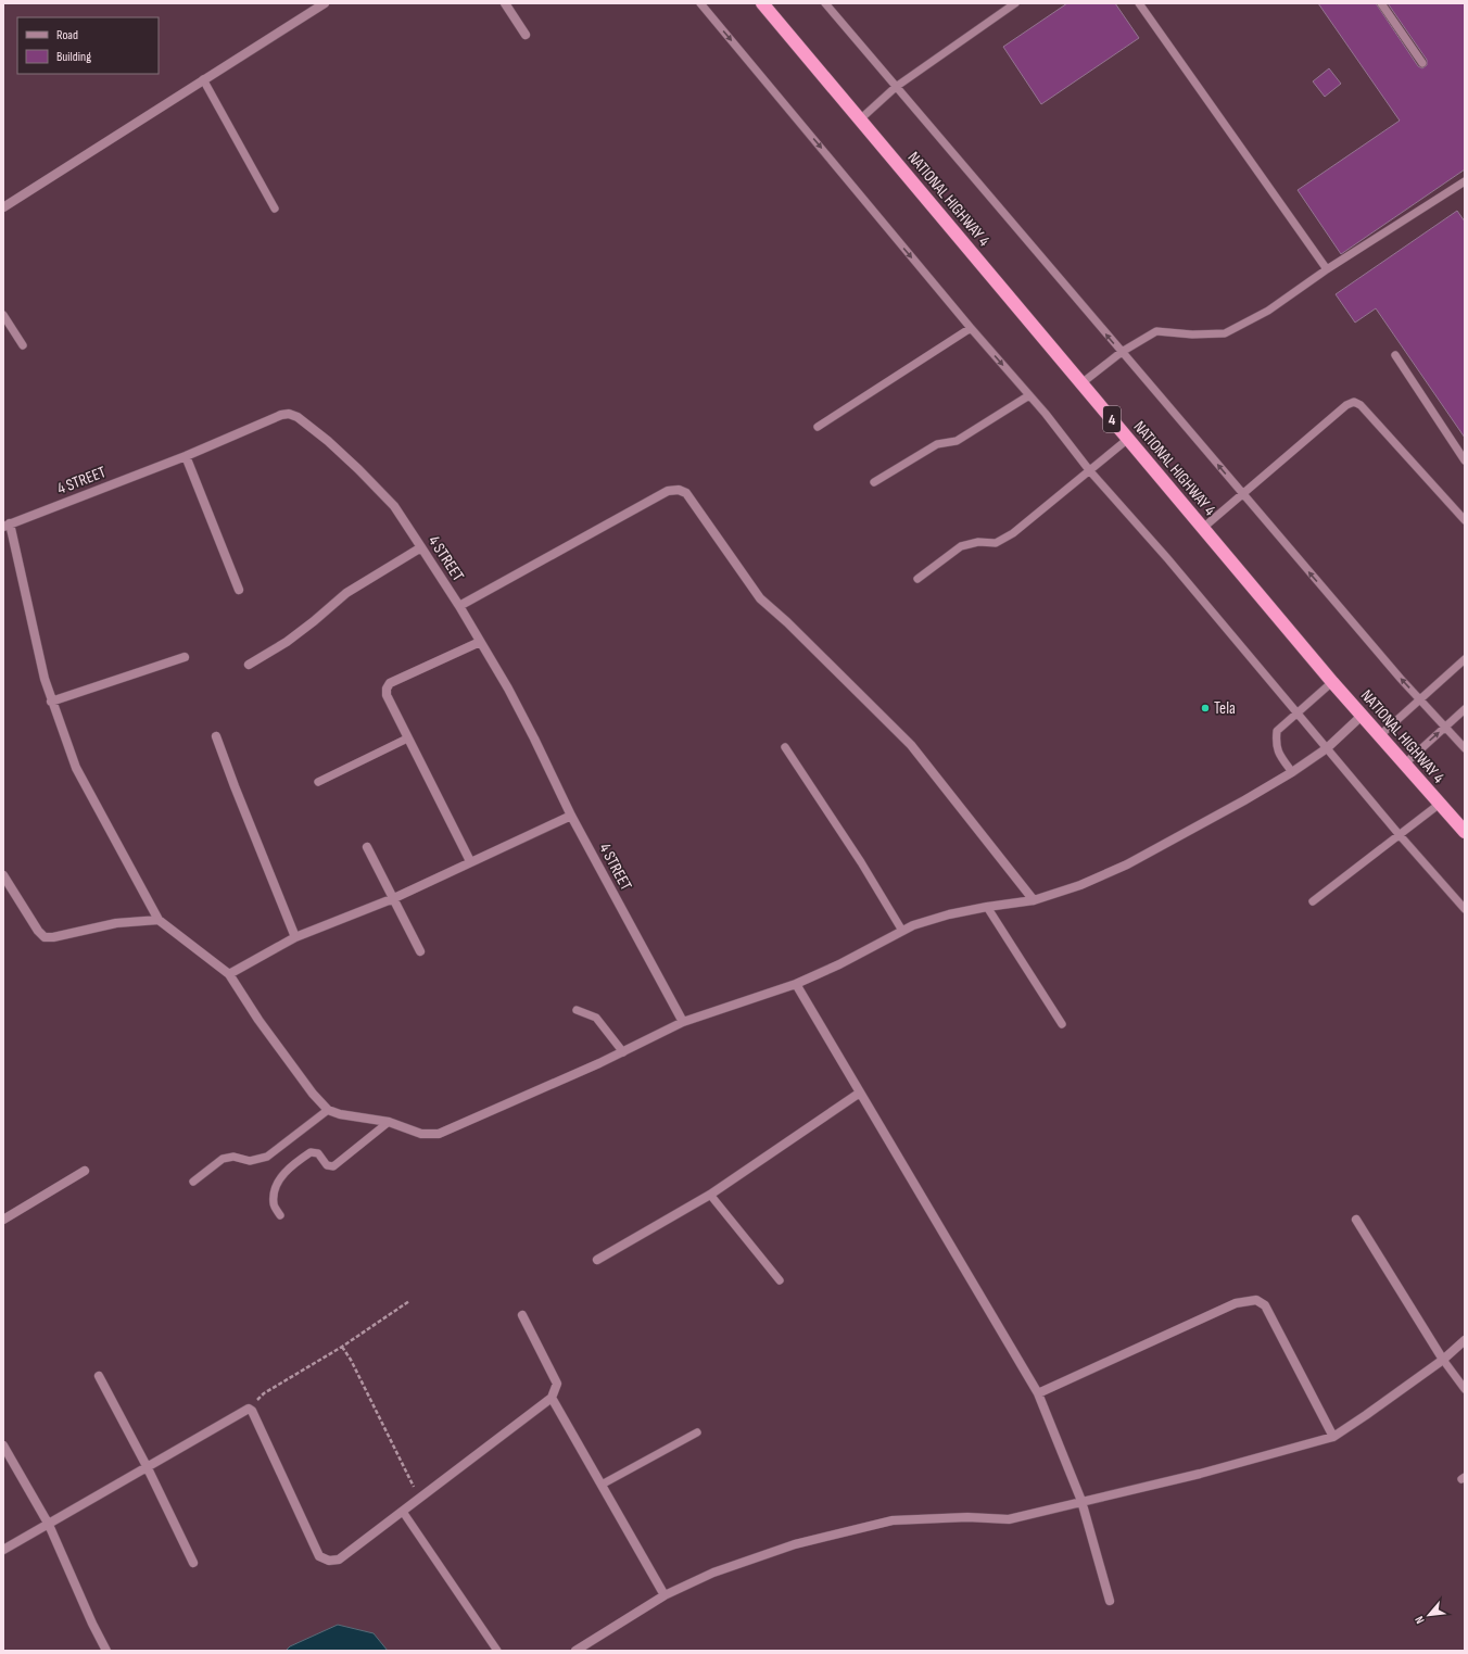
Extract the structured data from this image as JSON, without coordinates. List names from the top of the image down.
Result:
{
  "streets": {
    "highway": ["NATIONAL HIGHWAY 4", "4"],
    "street": ["4 STREET"]
  },
  "places": ["Tela"],
  "legend": ["Road", "Building"],
  "north": "bottom left"
}
